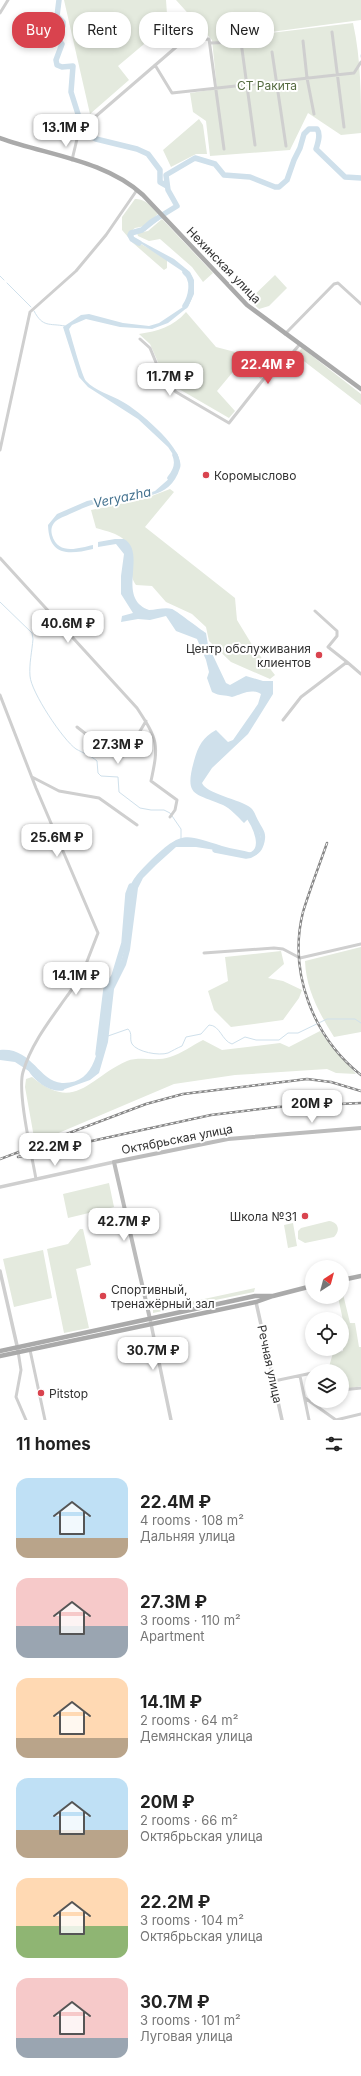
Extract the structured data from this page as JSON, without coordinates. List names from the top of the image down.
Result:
{
  "streets": {
    "main road": ["Нехинская улица", "Октябрьская улица"],
    "street": ["Речная улица"]
  },
  "water": ["Veryazha"],
  "parks": ["СТ Ракита"],
  "places": [
    "Коромыслово",
    "Центр обслуживания клиентов",
    "Школа №31",
    "Спортивный, тренажёрный зал",
    "Pitstop"
  ],
  "north": "top right",
  "page": {
    "chip": [
      "Buy",
      "Rent",
      "Filters",
      "New"
    ],
    "price": [
      "13.1M ₽",
      "22.4M ₽",
      "11.7M ₽",
      "40.6M ₽",
      "27.3M ₽",
      "25.6M ₽",
      "14.1M ₽",
      "20M ₽",
      "22.2M ₽",
      "42.7M ₽",
      "30.7M ₽"
    ],
    "heading": "11 homes",
    "list": [
      {
        "name": "22.4M ₽",
        "note": "4 rooms · 108 m² · Дальняя улица"
      },
      {
        "name": "27.3M ₽",
        "note": "3 rooms · 110 m² · Apartment"
      },
      {
        "name": "14.1M ₽",
        "note": "2 rooms · 64 m² · Демянская улица"
      },
      {
        "name": "20M ₽",
        "note": "2 rooms · 66 m² · Октябрьская улица"
      },
      {
        "name": "22.2M ₽",
        "note": "3 rooms · 104 m² · Октябрьская улица"
      },
      {
        "name": "30.7M ₽",
        "note": "3 rooms · 101 m² · Луговая улица"
      }
    ]
  }
}
